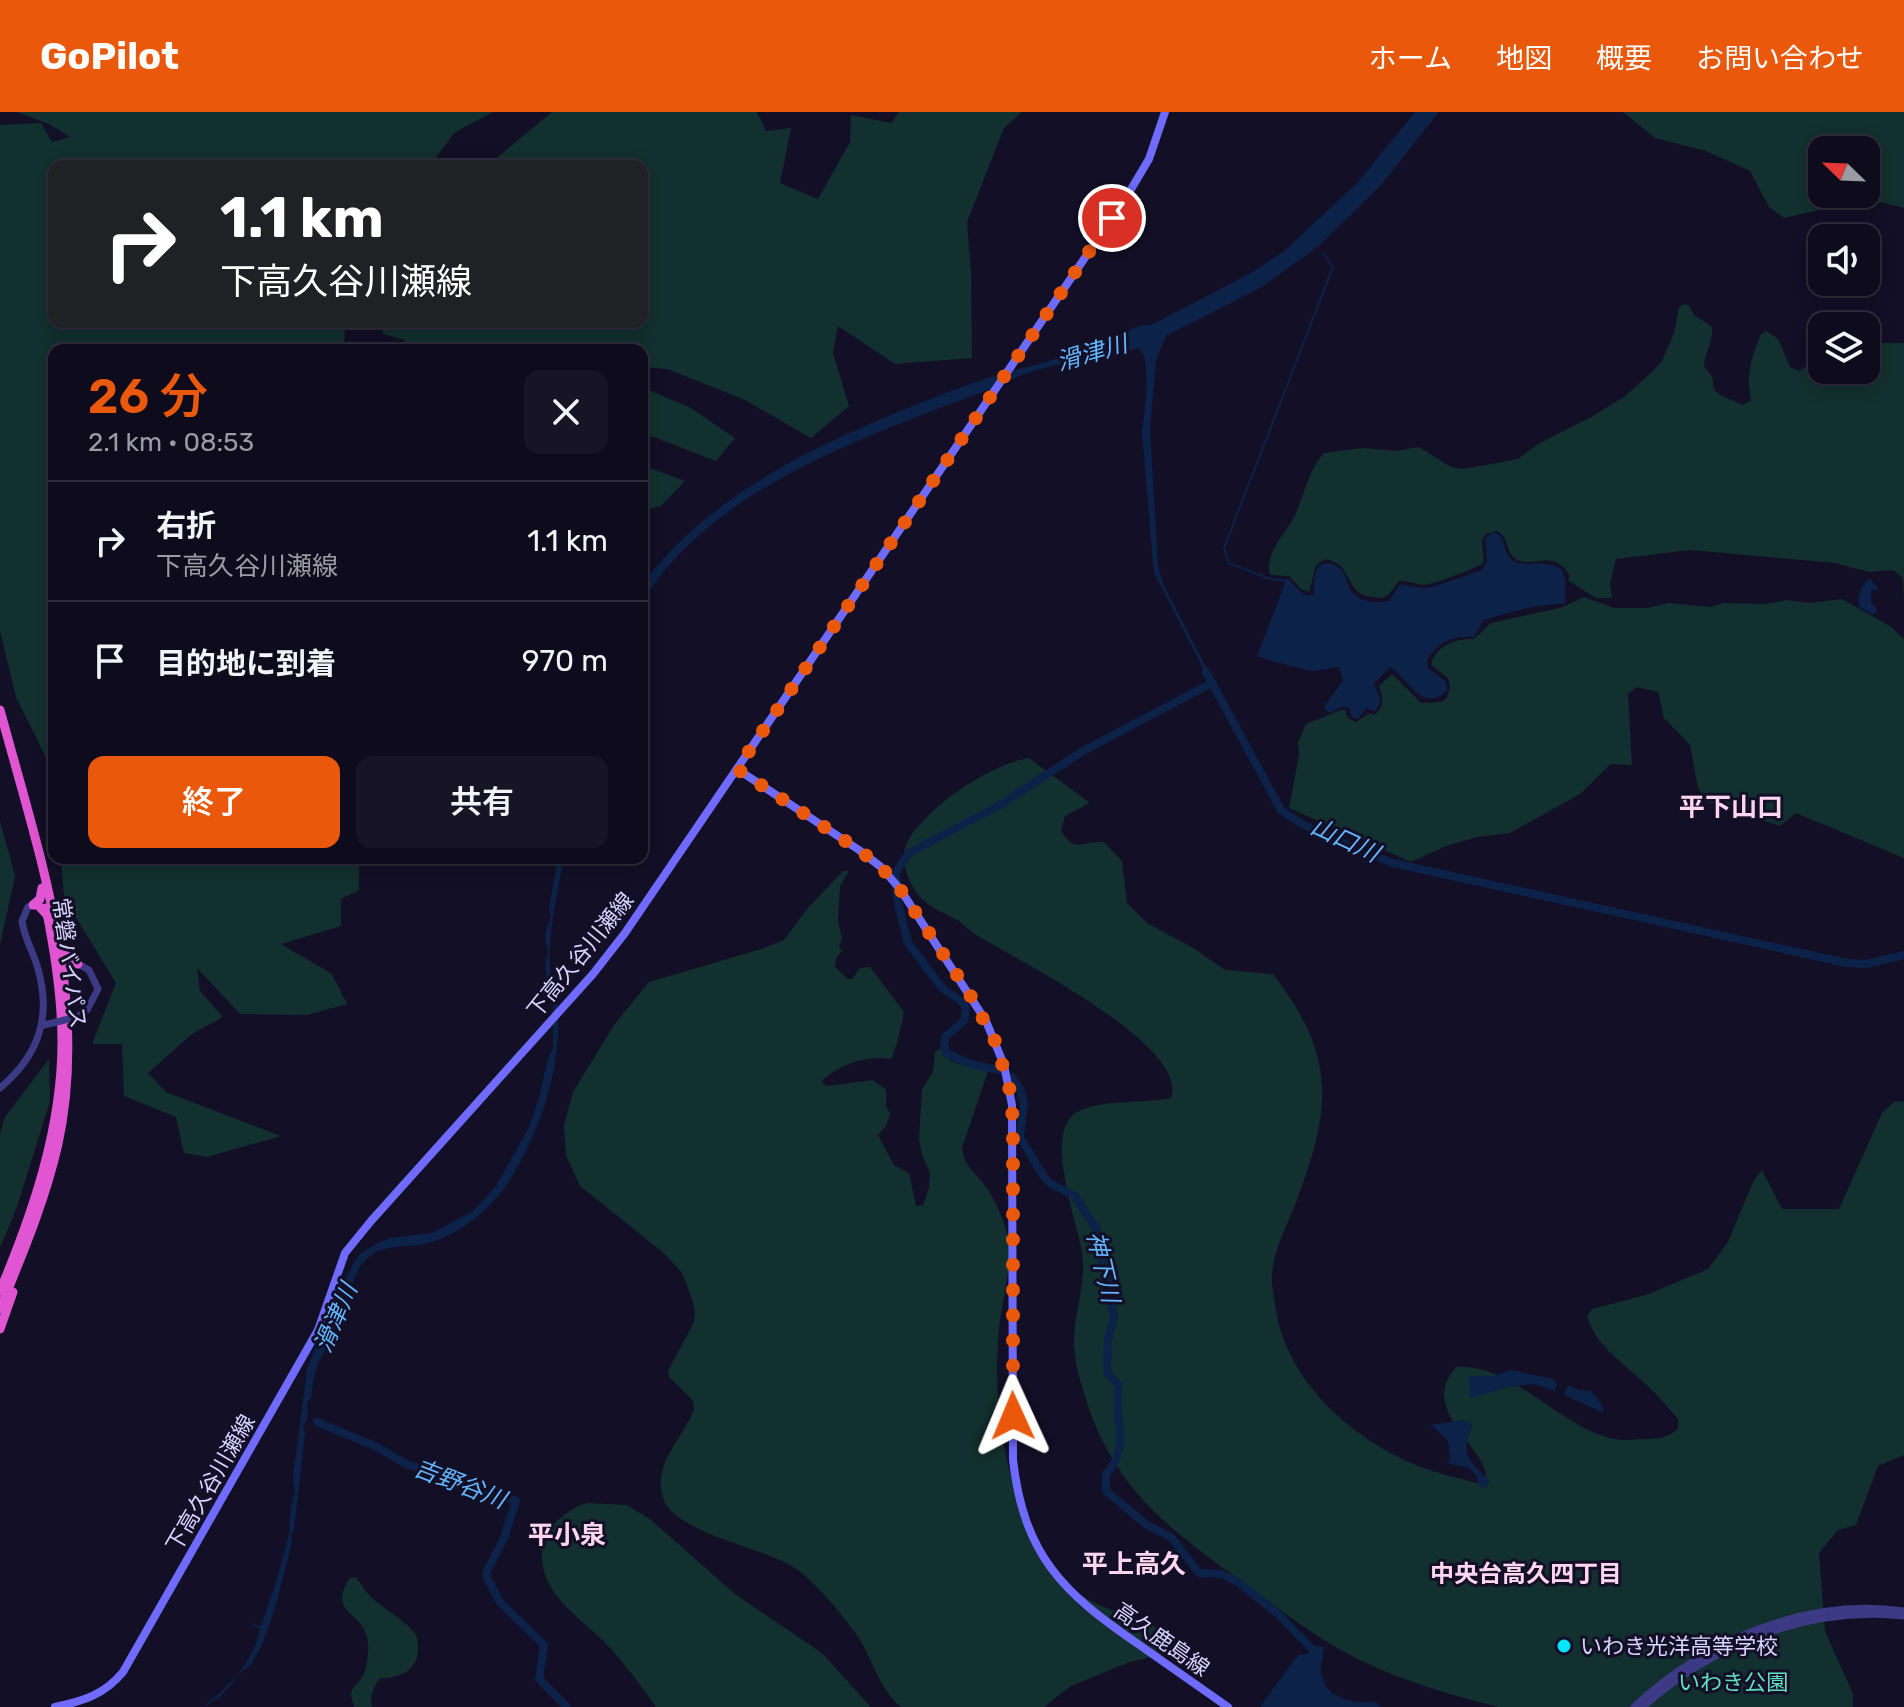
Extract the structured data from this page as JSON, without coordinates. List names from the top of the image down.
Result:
{
  "streets": {
    "highway": ["常磐バイパス"],
    "main road": ["下高久谷川瀬線", "高久鹿島線"]
  },
  "crossings": [
    ["下高久谷川瀬線", "高久鹿島線"]
  ],
  "districts": [
    "平下山口",
    "平小泉",
    "平上高久",
    "中央台高久四丁目"
  ],
  "water": [
    "滑津川",
    "山口川",
    "神下川",
    "吉野谷川"
  ],
  "parks": ["いわき公園"],
  "places": ["いわき光洋高等学校"],
  "north": "top left",
  "page": {
    "header": "GoPilot",
    "nav": [
      "ホーム",
      "地図",
      "概要",
      "お問い合わせ"
    ],
    "turn": ["1.1 km", "下高久谷川瀬線"],
    "heading": ["26 分", "2.1 km · 08:53"],
    "list": [
      {
        "name": "右折",
        "note": "下高久谷川瀬線",
        "value": "1.1 km"
      },
      {
        "name": "目的地に到着",
        "value": "970 m"
      }
    ],
    "buttons": ["終了", "共有"]
  }
}
